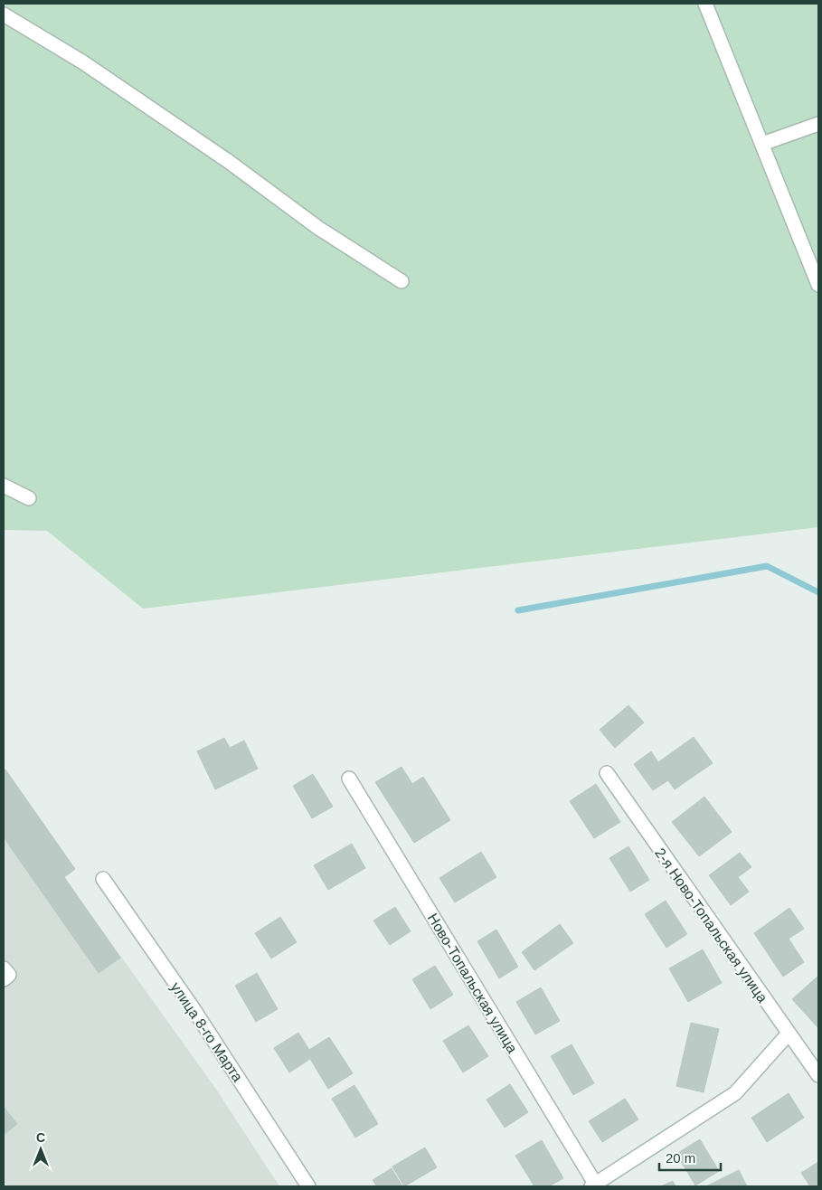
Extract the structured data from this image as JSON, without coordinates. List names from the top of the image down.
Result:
{
  "streets": {
    "street": ["2-я Ново-Топальская улица", "Ново-Топальская улица", "улица 8-го Марта"]
  },
  "scale_bar": "20 m",
  "north": "top"
}
